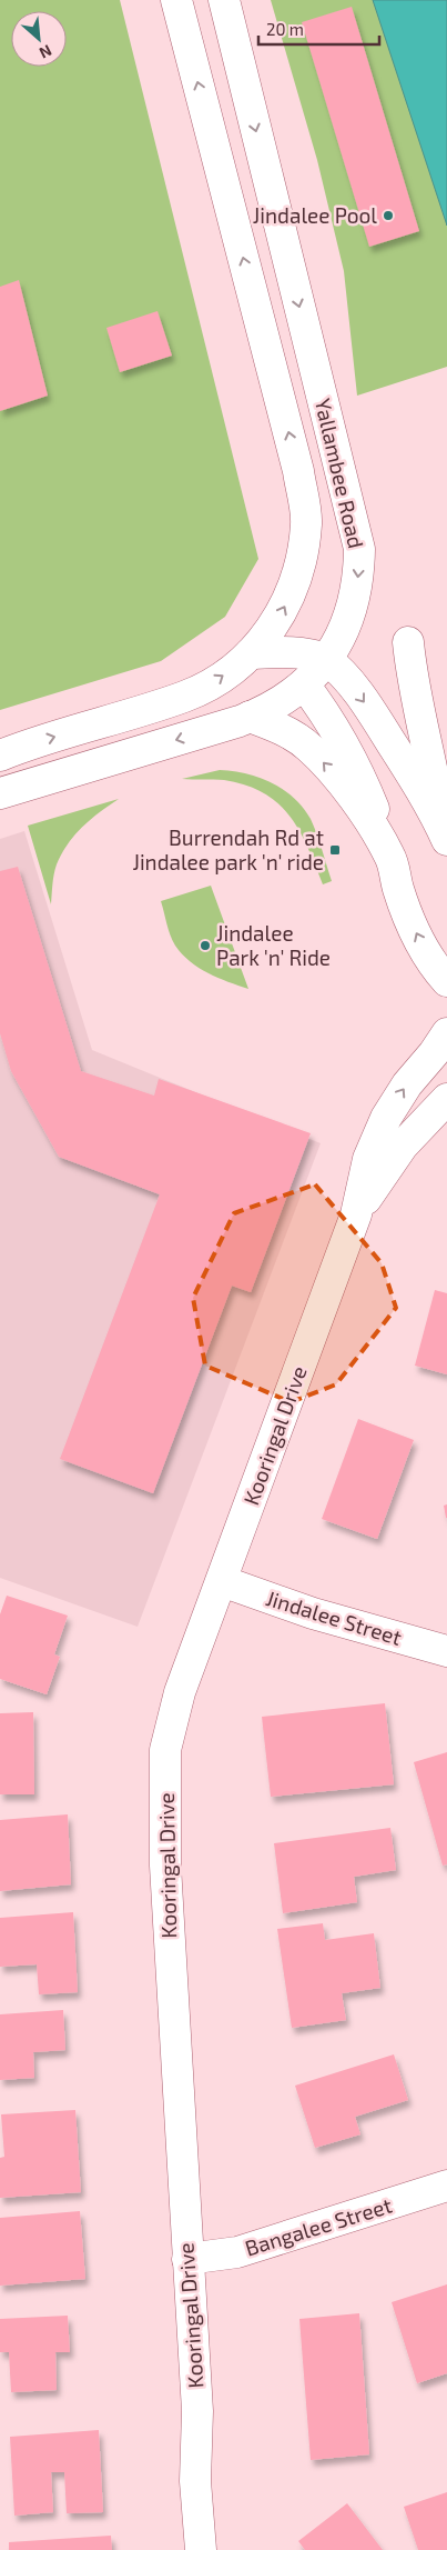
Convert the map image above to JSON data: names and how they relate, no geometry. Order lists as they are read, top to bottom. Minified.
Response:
{"streets":{"street":["Yallambee Road","Kooringal Drive","Jindalee Street","Bangalee Street"]},"crossings":[["Kooringal Drive","Jindalee Street"],["Kooringal Drive","Bangalee Street"]],"places":{"other":["Jindalee Pool","Jindalee Park 'n' Ride"],"transit":["Burrendah Rd at Jindalee park 'n' ride"]},"scale_bar":"20 m","north":"bottom right"}
